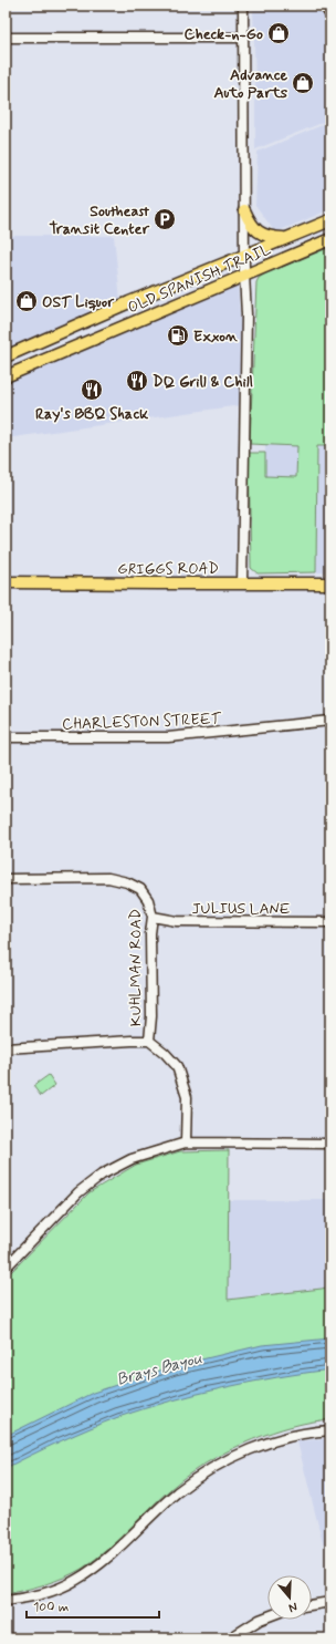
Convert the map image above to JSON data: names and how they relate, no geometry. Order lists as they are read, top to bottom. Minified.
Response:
{"streets":{"main road":["OLD SPANISH TRAIL","GRIGGS ROAD"],"street":["CHARLESTON STREET","JULIUS LANE","KUHLMAN ROAD"]},"crossings":[["JULIUS LANE","KUHLMAN ROAD"]],"water":["Brays Bayou"],"places":{"shop":["Check-n-Go","Advance Auto Parts","OST Liquor"],"parking":["Southeast Transit Center"],"fuel station":["Exxon"],"restaurant":["DQ Grill & Chill","Ray's BBQ Shack"]},"scale_bar":"100 m","north":"bottom"}
